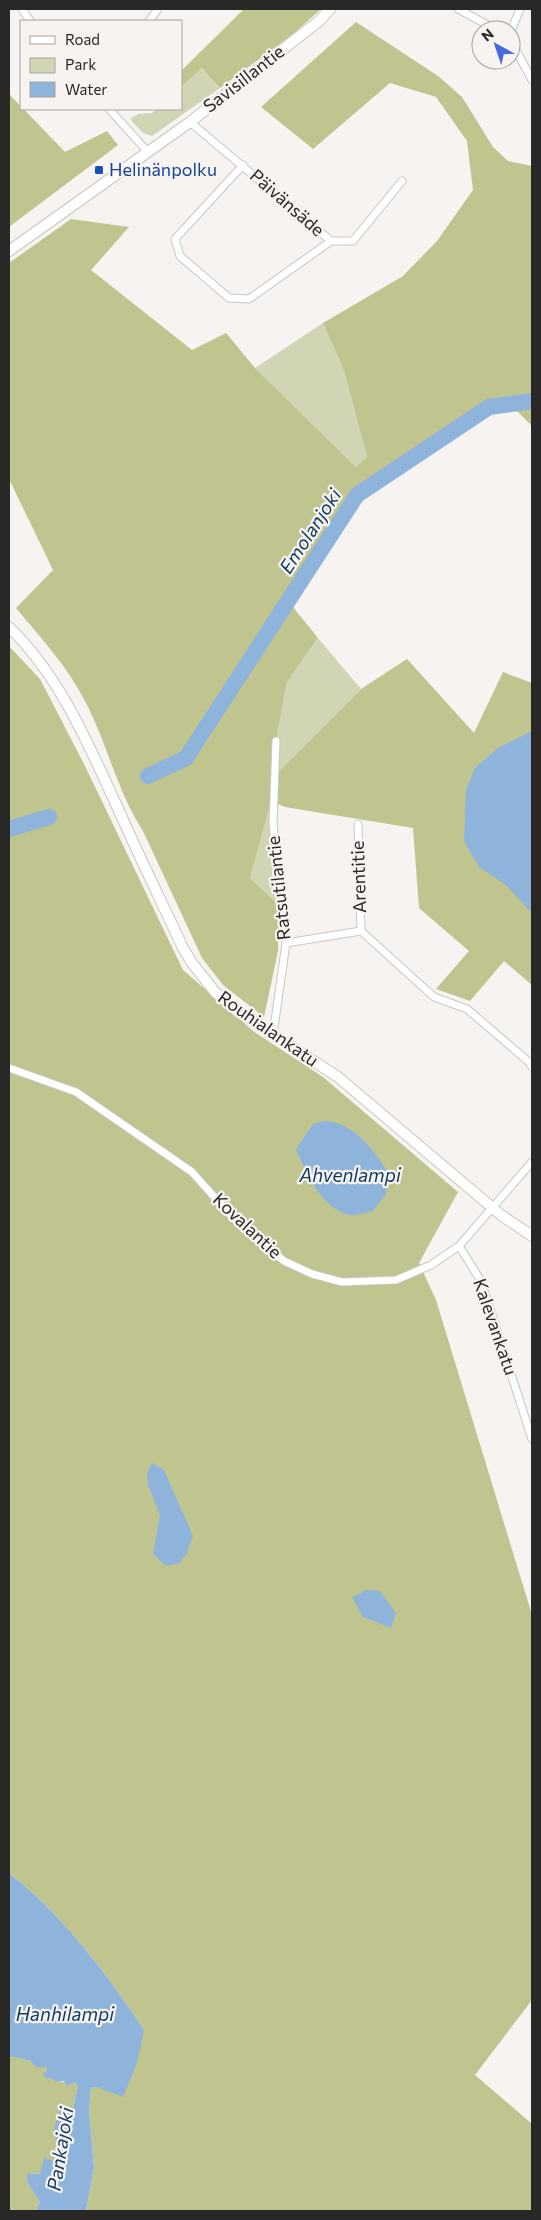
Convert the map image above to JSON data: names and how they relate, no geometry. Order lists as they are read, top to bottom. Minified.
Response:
{"streets":{"street":["Savisillantie","Päivänsäde","Arentitie","Ratsutilantie","Rouhialankatu","Kovalantie","Kalevankatu"]},"crossings":[["Savisillantie","Päivänsäde"],["Ratsutilantie","Rouhialankatu"],["Rouhialankatu","Kovalantie"],["Kovalantie","Kalevankatu"]],"water":["Emolanjoki","Ahvenlampi","Hanhilampi","Pankajoki"],"places":{"transit":["Helinänpolku"]},"legend":["Road","Park","Water"],"north":"top left"}
